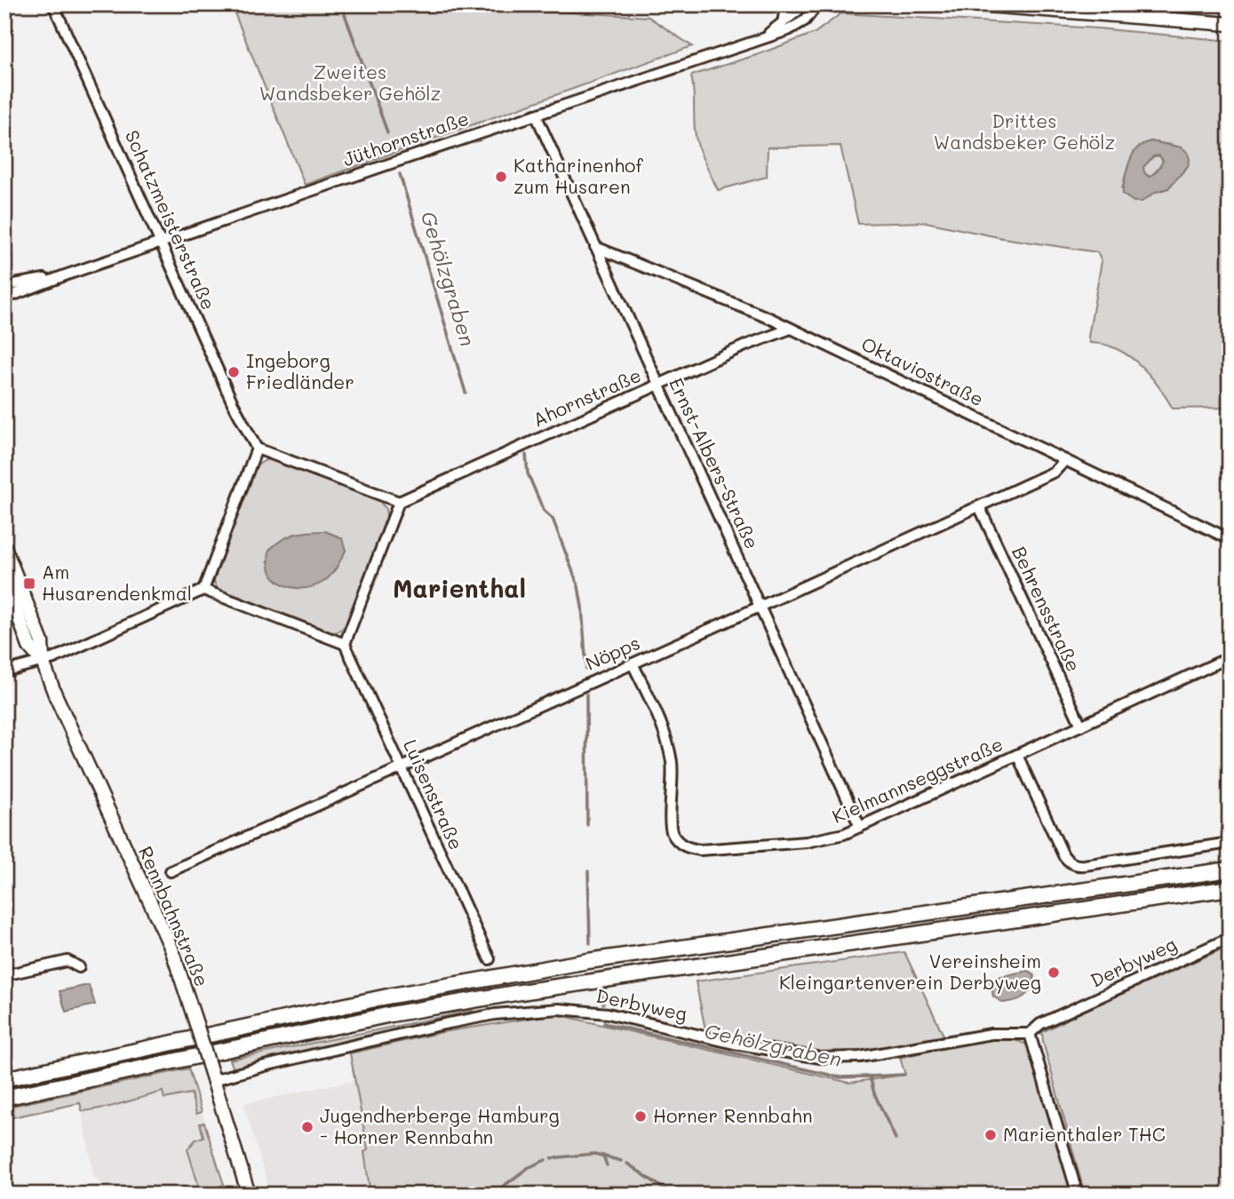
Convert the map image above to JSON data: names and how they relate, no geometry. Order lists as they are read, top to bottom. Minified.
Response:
{"streets":{"main road":["Rennbahnstraße"],"street":["Jüthornstraße","Schatzmeisterstraße","Oktaviostraße","Ahornstraße","Ernst-Albers-Straße","Behrensstraße","Nöpps","Kielmannseggstraße","Luisenstraße","Derbyweg"]},"crossings":[["Jüthornstraße","Schatzmeisterstraße"],["Jüthornstraße","Ernst-Albers-Straße"],["Oktaviostraße","Ahornstraße"],["Oktaviostraße","Ernst-Albers-Straße"],["Oktaviostraße","Nöpps"],["Ahornstraße","Ernst-Albers-Straße"],["Ernst-Albers-Straße","Nöpps"],["Ernst-Albers-Straße","Kielmannseggstraße"],["Behrensstraße","Nöpps"],["Behrensstraße","Kielmannseggstraße"],["Nöpps","Kielmannseggstraße"],["Nöpps","Luisenstraße"],["Rennbahnstraße","Derbyweg"]],"districts":["Marienthal"],"water":["Gehölzgraben"],"parks":["Zweites Wandsbeker Gehölz","Drittes Wandsbeker Gehölz"],"places":{"other":["Katharinenhof zum Husaren","Ingeborg Friedländer","Vereinsheim Kleingartenverein Derbyweg","Horner Rennbahn","Jugendherberge Hamburg - Horner Rennbahn","Marienthaler THC"],"transit":["Am Husarendenkmal"]}}
